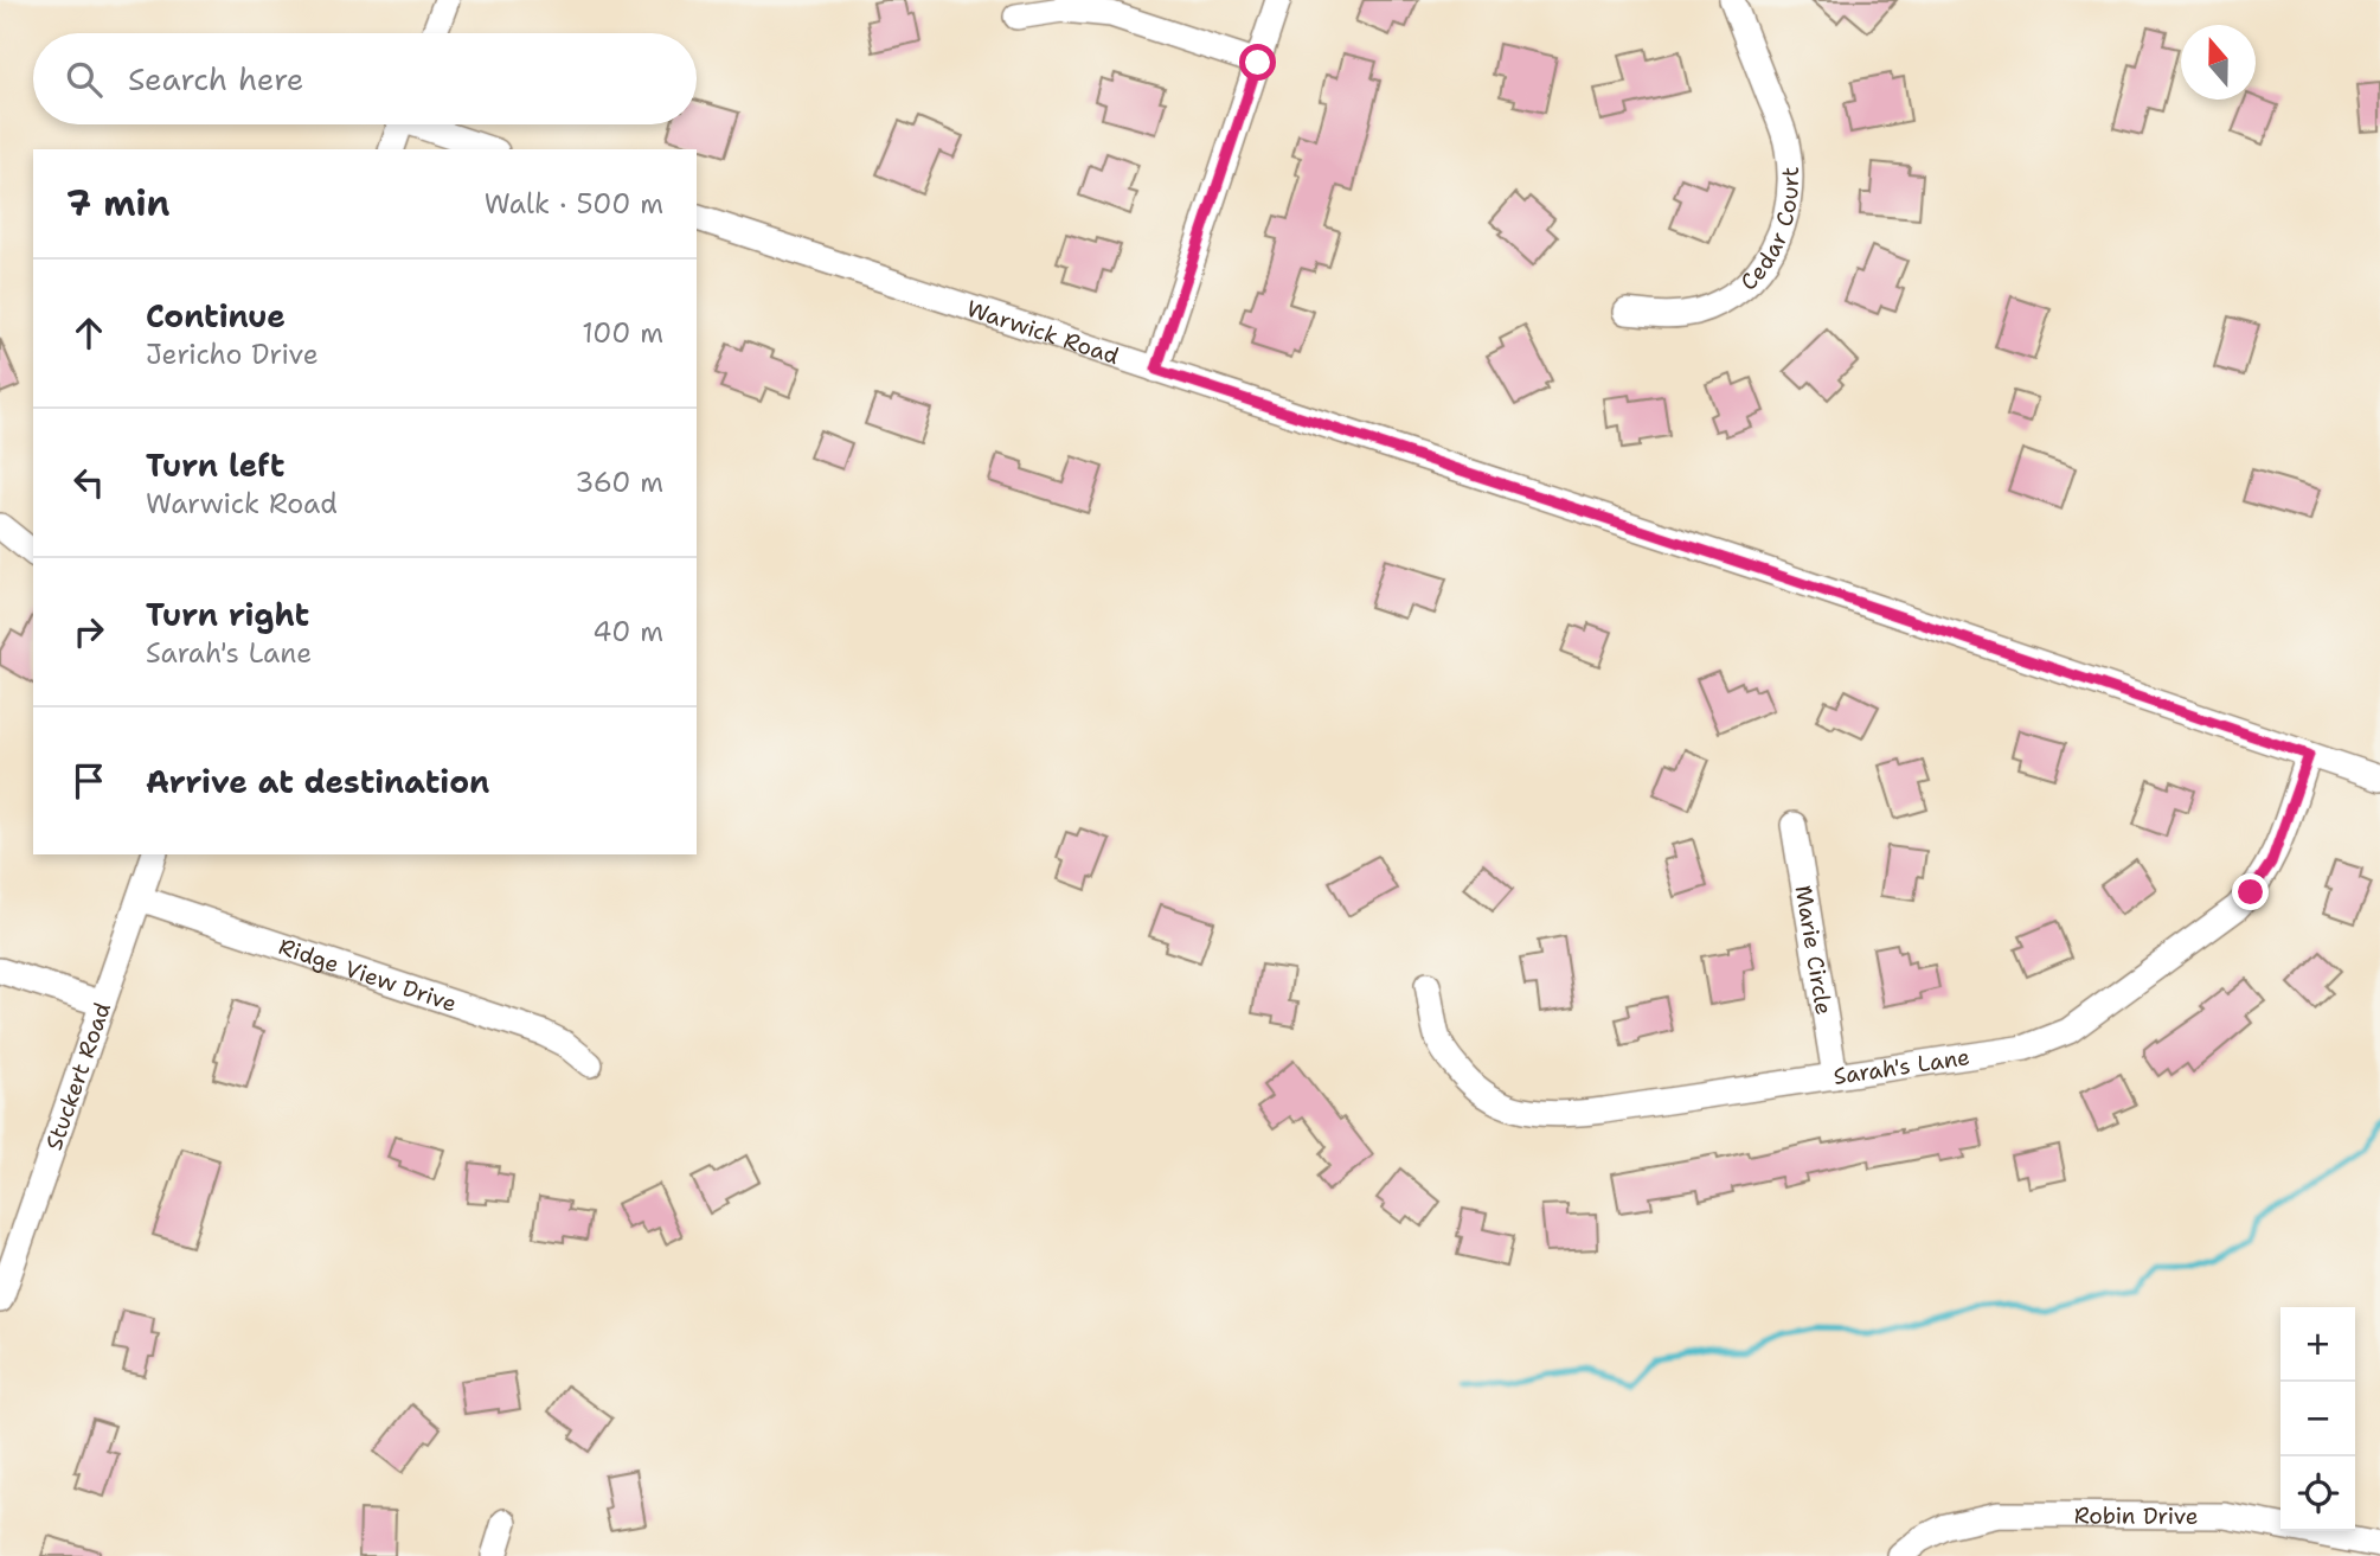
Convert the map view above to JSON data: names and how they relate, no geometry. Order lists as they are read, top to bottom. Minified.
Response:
{"streets":{"street":["Cedar Court","Warwick Road","Marie Circle","Ridge View Drive","Sarah's Lane","Stuckert Road","Robin Drive"]},"crossings":[["Warwick Road","Sarah's Lane"],["Marie Circle","Sarah's Lane"],["Ridge View Drive","Stuckert Road"]],"north":"top","page":{"search":"Search here","heading":["7 min","Walk · 500 m"],"list":[["Continue","Jericho Drive","100 m"],["Turn left","Warwick Road","360 m"],["Turn right","Sarah's Lane","40 m"],"Arrive at destination"],"map_buttons":["+","−"]}}
